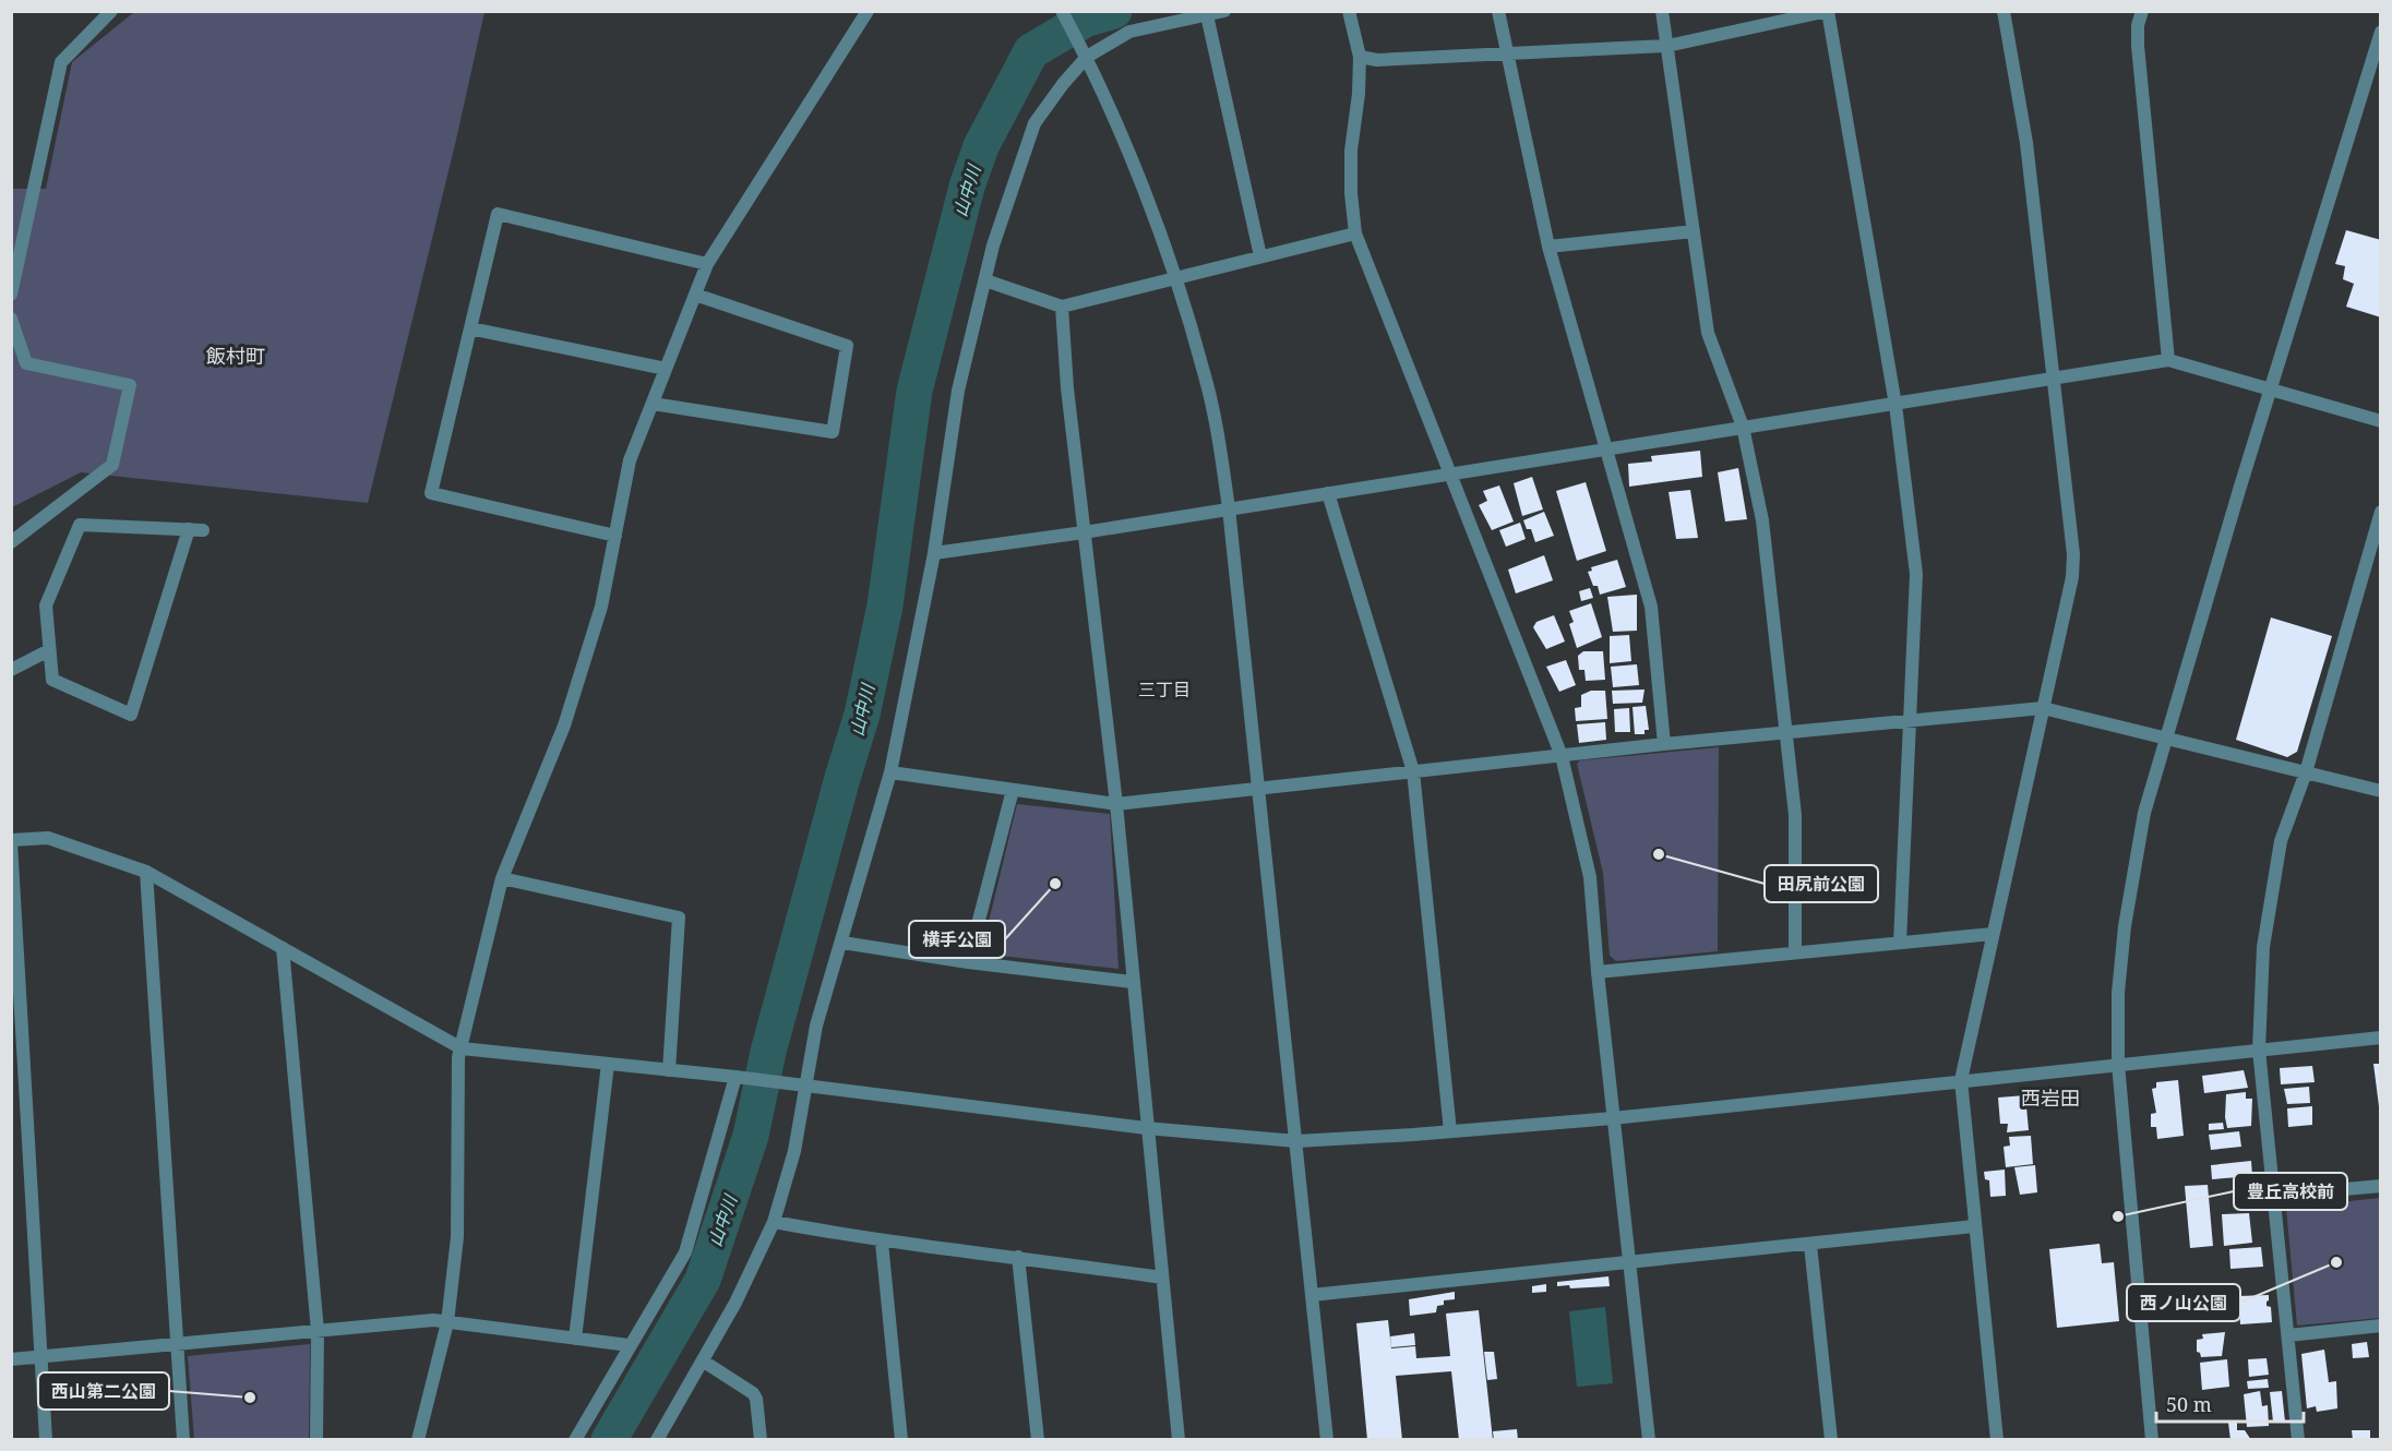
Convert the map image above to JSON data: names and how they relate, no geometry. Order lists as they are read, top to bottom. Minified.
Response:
{"districts":["飯村町","三丁目","西岩田"],"water":["山中川"],"places":["田尻前公園","横手公園","豊丘高校前","西ノ山公園","西山第二公園"],"scale_bar":"50 m"}
